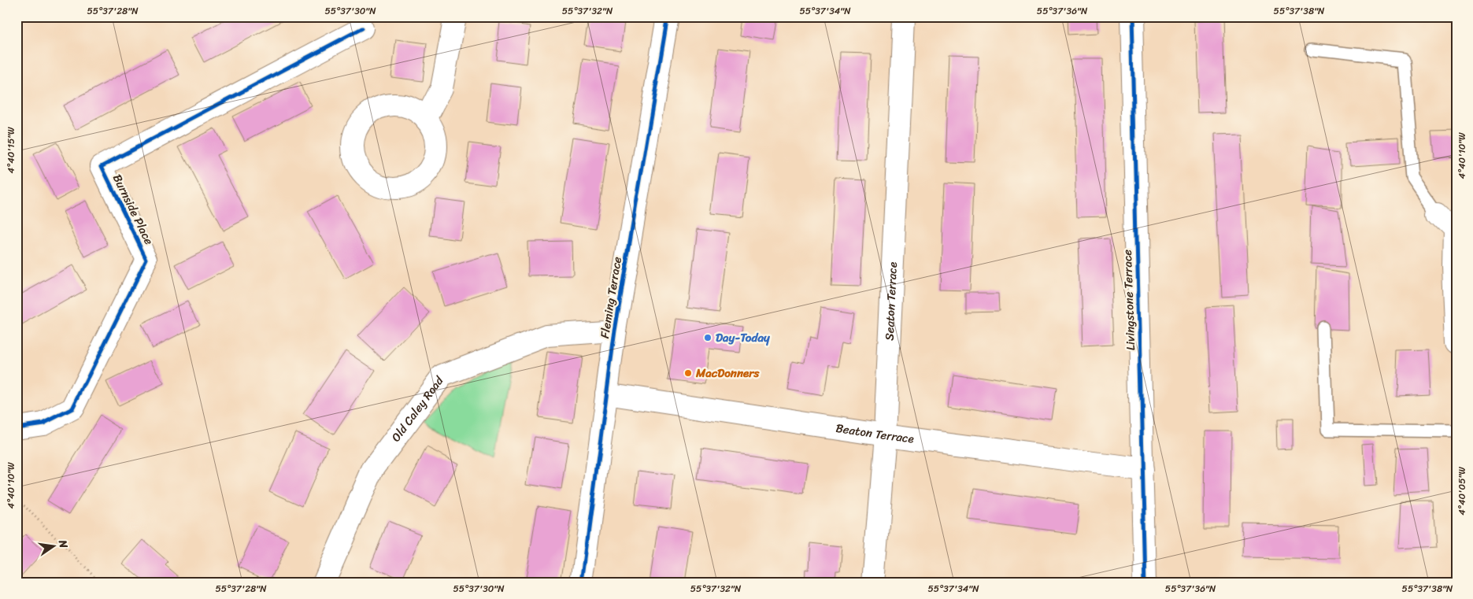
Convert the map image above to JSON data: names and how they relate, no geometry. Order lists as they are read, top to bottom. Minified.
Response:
{"streets":{"street":["Burnside Place","Fleming Terrace","Livingstone Terrace","Seaton Terrace","Old Caley Road","Beaton Terrace"]},"crossings":[["Fleming Terrace","Old Caley Road"],["Fleming Terrace","Beaton Terrace"],["Livingstone Terrace","Beaton Terrace"],["Seaton Terrace","Beaton Terrace"]],"places":["Day-Today","MacDonners"],"north":"right","coordinates":["55°37'28\"N","55°37'30\"N","55°37'32\"N","55°37'34\"N","55°37'36\"N","55°37'38\"N","4°40'15\"W","4°40'10\"W","4°40'05\"W"]}
